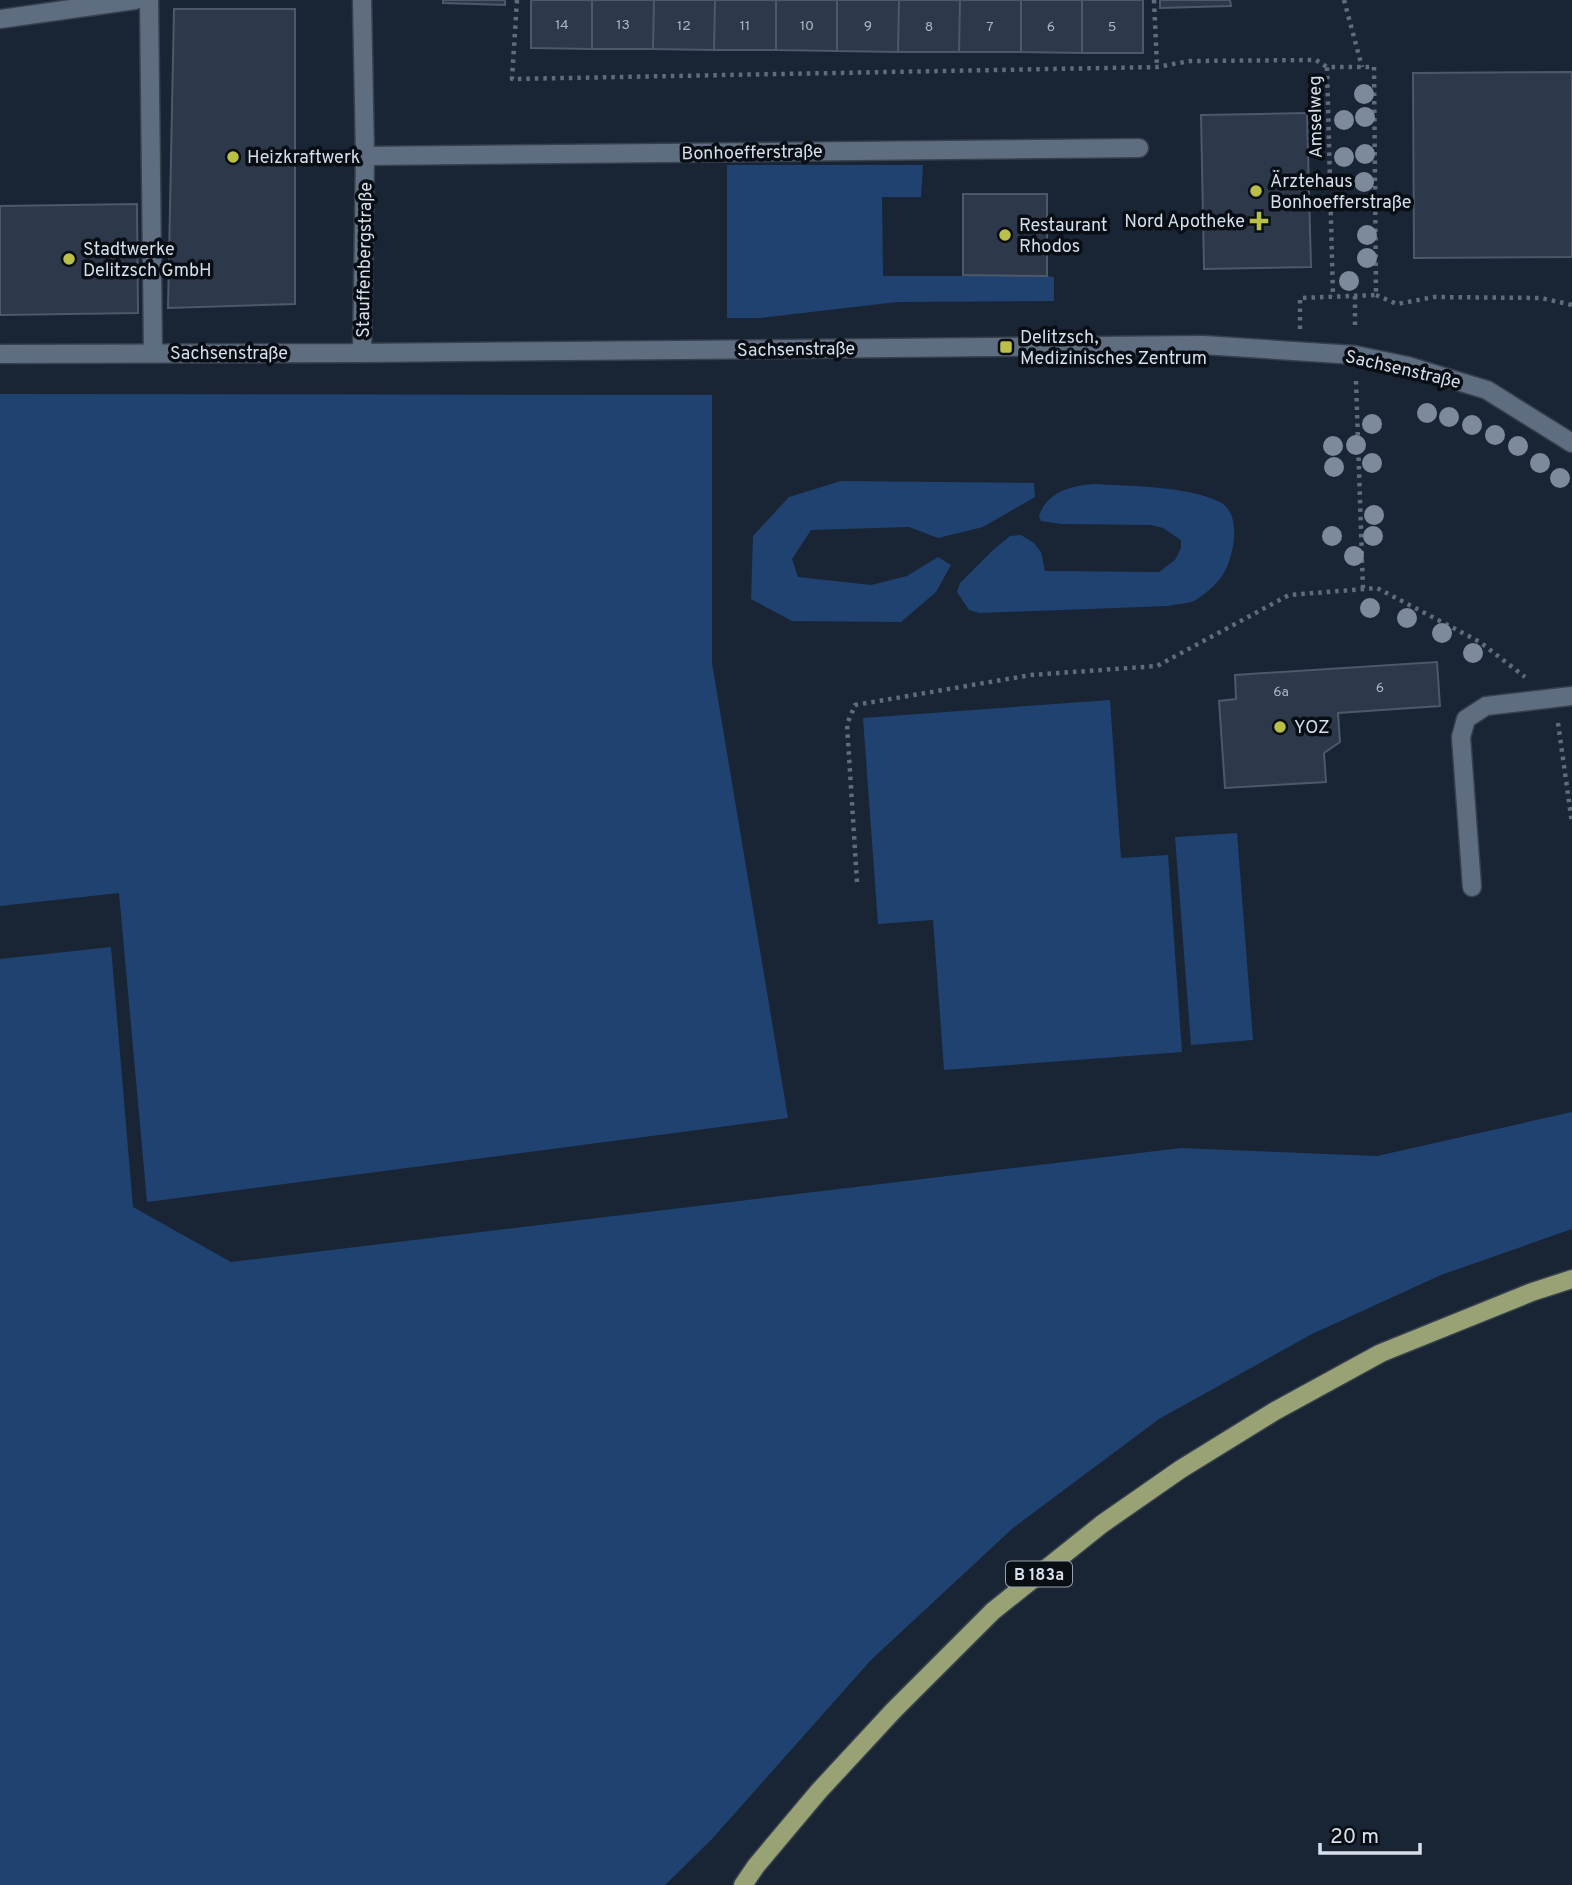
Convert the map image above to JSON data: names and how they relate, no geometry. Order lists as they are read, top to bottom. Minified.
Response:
{"streets":{"main road":["B 183a"],"street":["Bonhoefferstraße","Stauffenbergstraße","Sachsenstraße"],"path":["Amselweg"]},"crossings":[["Bonhoefferstraße","Stauffenbergstraße"],["Stauffenbergstraße","Sachsenstraße"]],"places":{"other":["Heizkraftwerk","Ärztehaus Bonhoefferstraße","Restaurant Rhodos","Stadtwerke Delitzsch GmbH","YOZ"],"health":["Nord Apotheke"],"transit":["Delitzsch, Medizinisches Zentrum"]},"house_numbers":["14","13","12","11","10","9","8","7","6","5","6","6a"],"scale_bar":"20 m"}
